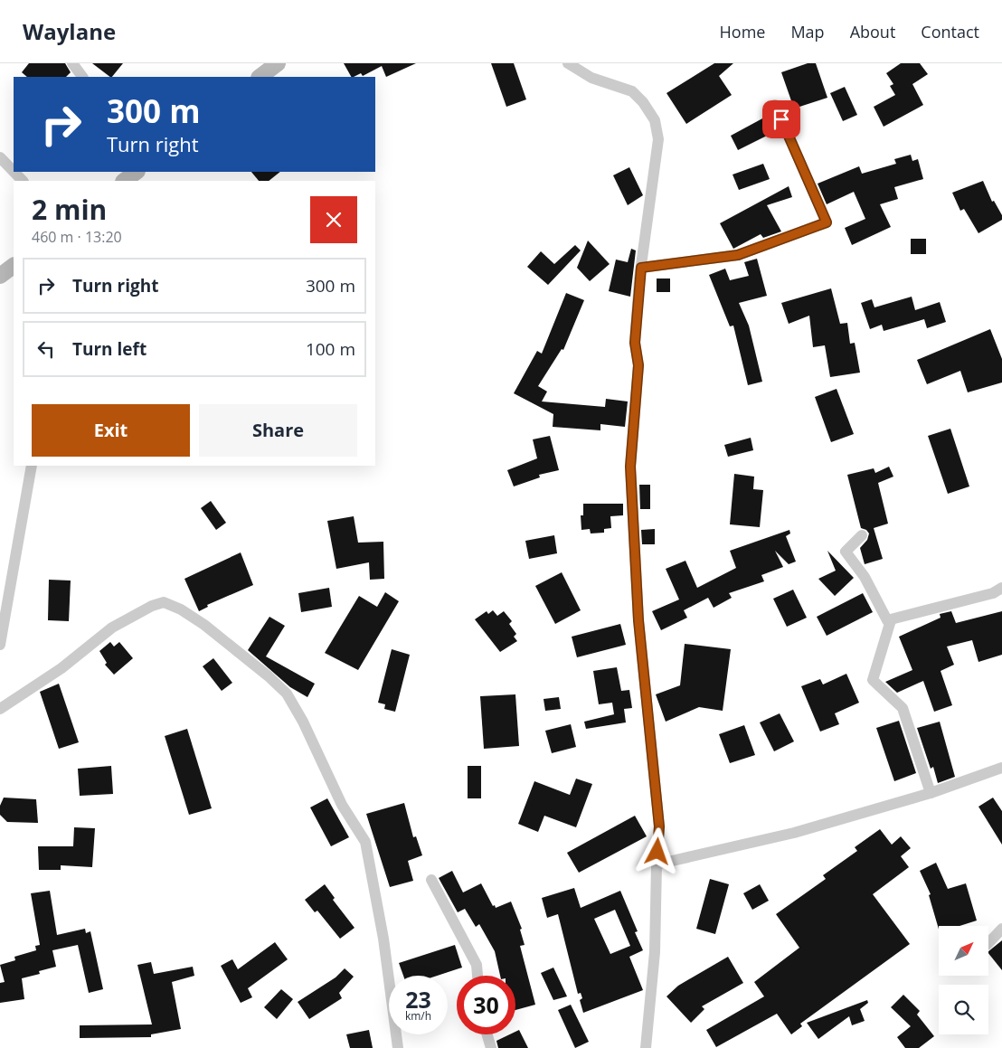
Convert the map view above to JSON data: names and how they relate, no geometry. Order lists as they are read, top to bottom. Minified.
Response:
{"north":"top right","page":{"header":"Waylane","nav":["Home","Map","About","Contact"],"turn":["300 m","Turn right"],"heading":["2 min","460 m · 13:20"],"list":[{"name":"Turn right","value":"300 m"},{"name":"Turn left","value":"100 m"}],"buttons":["Exit","Share"],"speed":"23 km/h","limit":"30"}}
